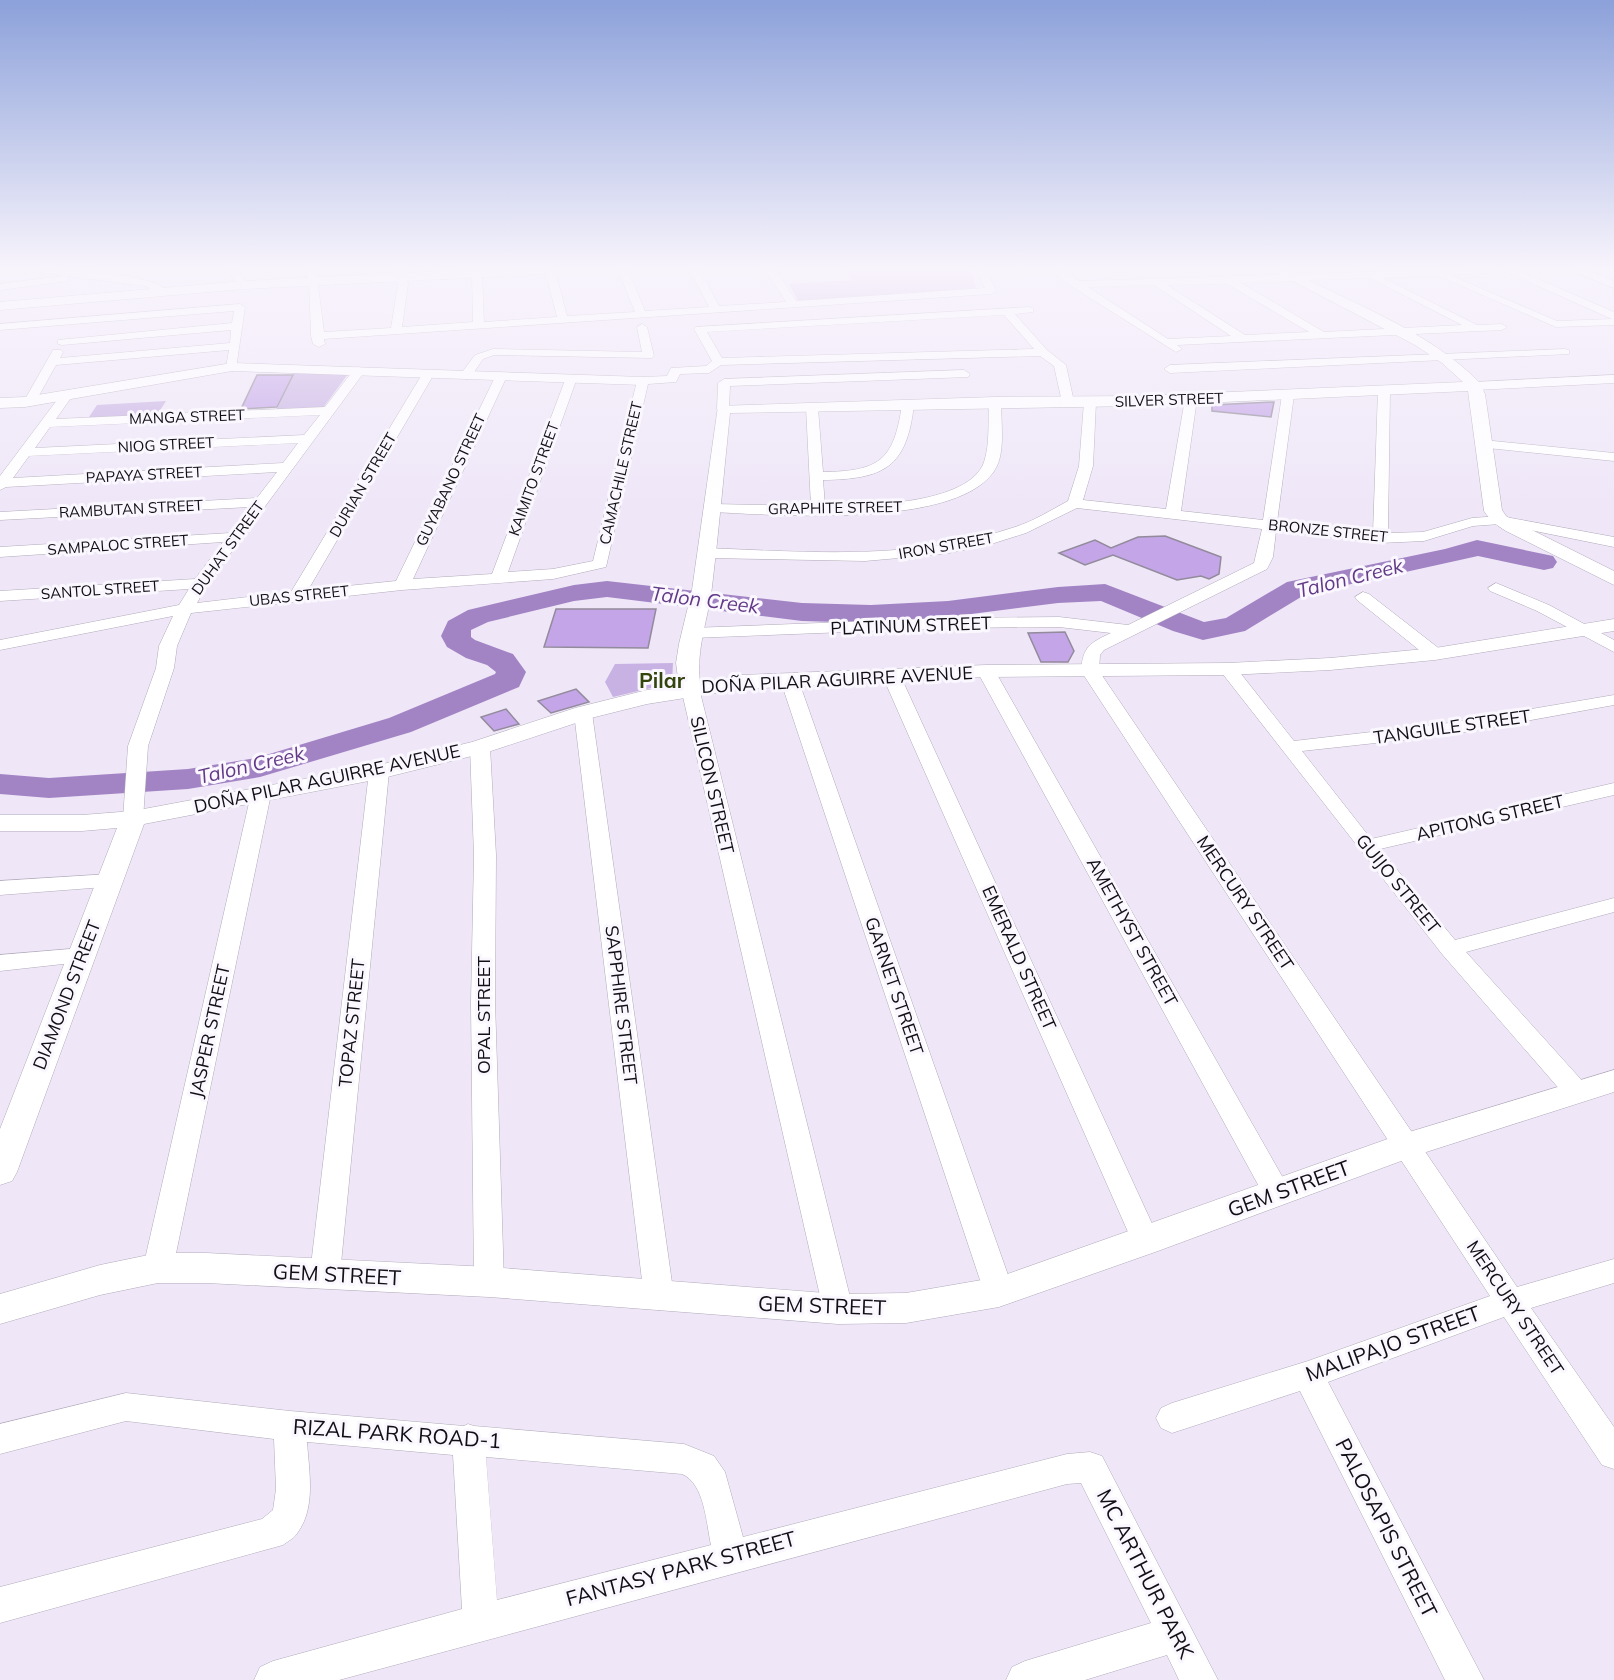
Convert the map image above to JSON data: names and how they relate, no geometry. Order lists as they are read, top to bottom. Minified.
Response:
{"streets":{"street":["SILVER STREET","MANGA STREET","NIOG STREET","CAMACHILE STREET","PAPAYA STREET","KAIMITO STREET","GUYABANO STREET","DURIAN STREET","GRAPHITE STREET","RAMBUTAN STREET","BRONZE STREET","SAMPALOC STREET","IRON STREET","DUHAT STREET","SANTOL STREET","UBAS STREET","PLATINUM STREET","DOÑA PILAR AGUIRRE AVENUE","TANGUILE STREET","SILICON STREET","APITONG STREET","GUIJO STREET","MERCURY STREET","AMETHYST STREET","EMERALD STREET","GARNET STREET","DIAMOND STREET","SAPPHIRE STREET","OPAL STREET","TOPAZ STREET","JASPER STREET","GEM STREET","MALIPAJO STREET","RIZAL PARK ROAD-1","PALOSAPIS STREET","FANTASY PARK STREET","MC ARTHUR PARK"]},"crossings":[["SILVER STREET","GRAPHITE STREET"],["SILVER STREET","SILICON STREET"],["MANGA STREET","DUHAT STREET"],["NIOG STREET","DUHAT STREET"],["CAMACHILE STREET","UBAS STREET"],["PAPAYA STREET","DUHAT STREET"],["KAIMITO STREET","UBAS STREET"],["GUYABANO STREET","UBAS STREET"],["DURIAN STREET","UBAS STREET"],["GRAPHITE STREET","SILICON STREET"],["RAMBUTAN STREET","DUHAT STREET"],["BRONZE STREET","IRON STREET"],["SAMPALOC STREET","DUHAT STREET"],["IRON STREET","SILICON STREET"],["DUHAT STREET","SANTOL STREET"],["DUHAT STREET","UBAS STREET"],["DUHAT STREET","DOÑA PILAR AGUIRRE AVENUE"],["DUHAT STREET","DIAMOND STREET"],["PLATINUM STREET","SILICON STREET"],["DOÑA PILAR AGUIRRE AVENUE","SILICON STREET"],["DOÑA PILAR AGUIRRE AVENUE","GUIJO STREET"],["DOÑA PILAR AGUIRRE AVENUE","MERCURY STREET"],["DOÑA PILAR AGUIRRE AVENUE","AMETHYST STREET"],["DOÑA PILAR AGUIRRE AVENUE","EMERALD STREET"],["DOÑA PILAR AGUIRRE AVENUE","GARNET STREET"],["DOÑA PILAR AGUIRRE AVENUE","DIAMOND STREET"],["DOÑA PILAR AGUIRRE AVENUE","SAPPHIRE STREET"],["DOÑA PILAR AGUIRRE AVENUE","OPAL STREET"],["DOÑA PILAR AGUIRRE AVENUE","TOPAZ STREET"],["DOÑA PILAR AGUIRRE AVENUE","JASPER STREET"],["TANGUILE STREET","GUIJO STREET"],["SILICON STREET","GEM STREET"],["APITONG STREET","GUIJO STREET"],["GUIJO STREET","GEM STREET"],["MERCURY STREET","GEM STREET"],["MERCURY STREET","MALIPAJO STREET"],["AMETHYST STREET","GEM STREET"],["EMERALD STREET","GEM STREET"],["GARNET STREET","GEM STREET"],["SAPPHIRE STREET","GEM STREET"],["OPAL STREET","GEM STREET"],["TOPAZ STREET","GEM STREET"],["JASPER STREET","GEM STREET"],["MALIPAJO STREET","PALOSAPIS STREET"],["RIZAL PARK ROAD-1","FANTASY PARK STREET"],["FANTASY PARK STREET","MC ARTHUR PARK"]],"districts":["Pilar"],"water":["Talon Creek"]}
